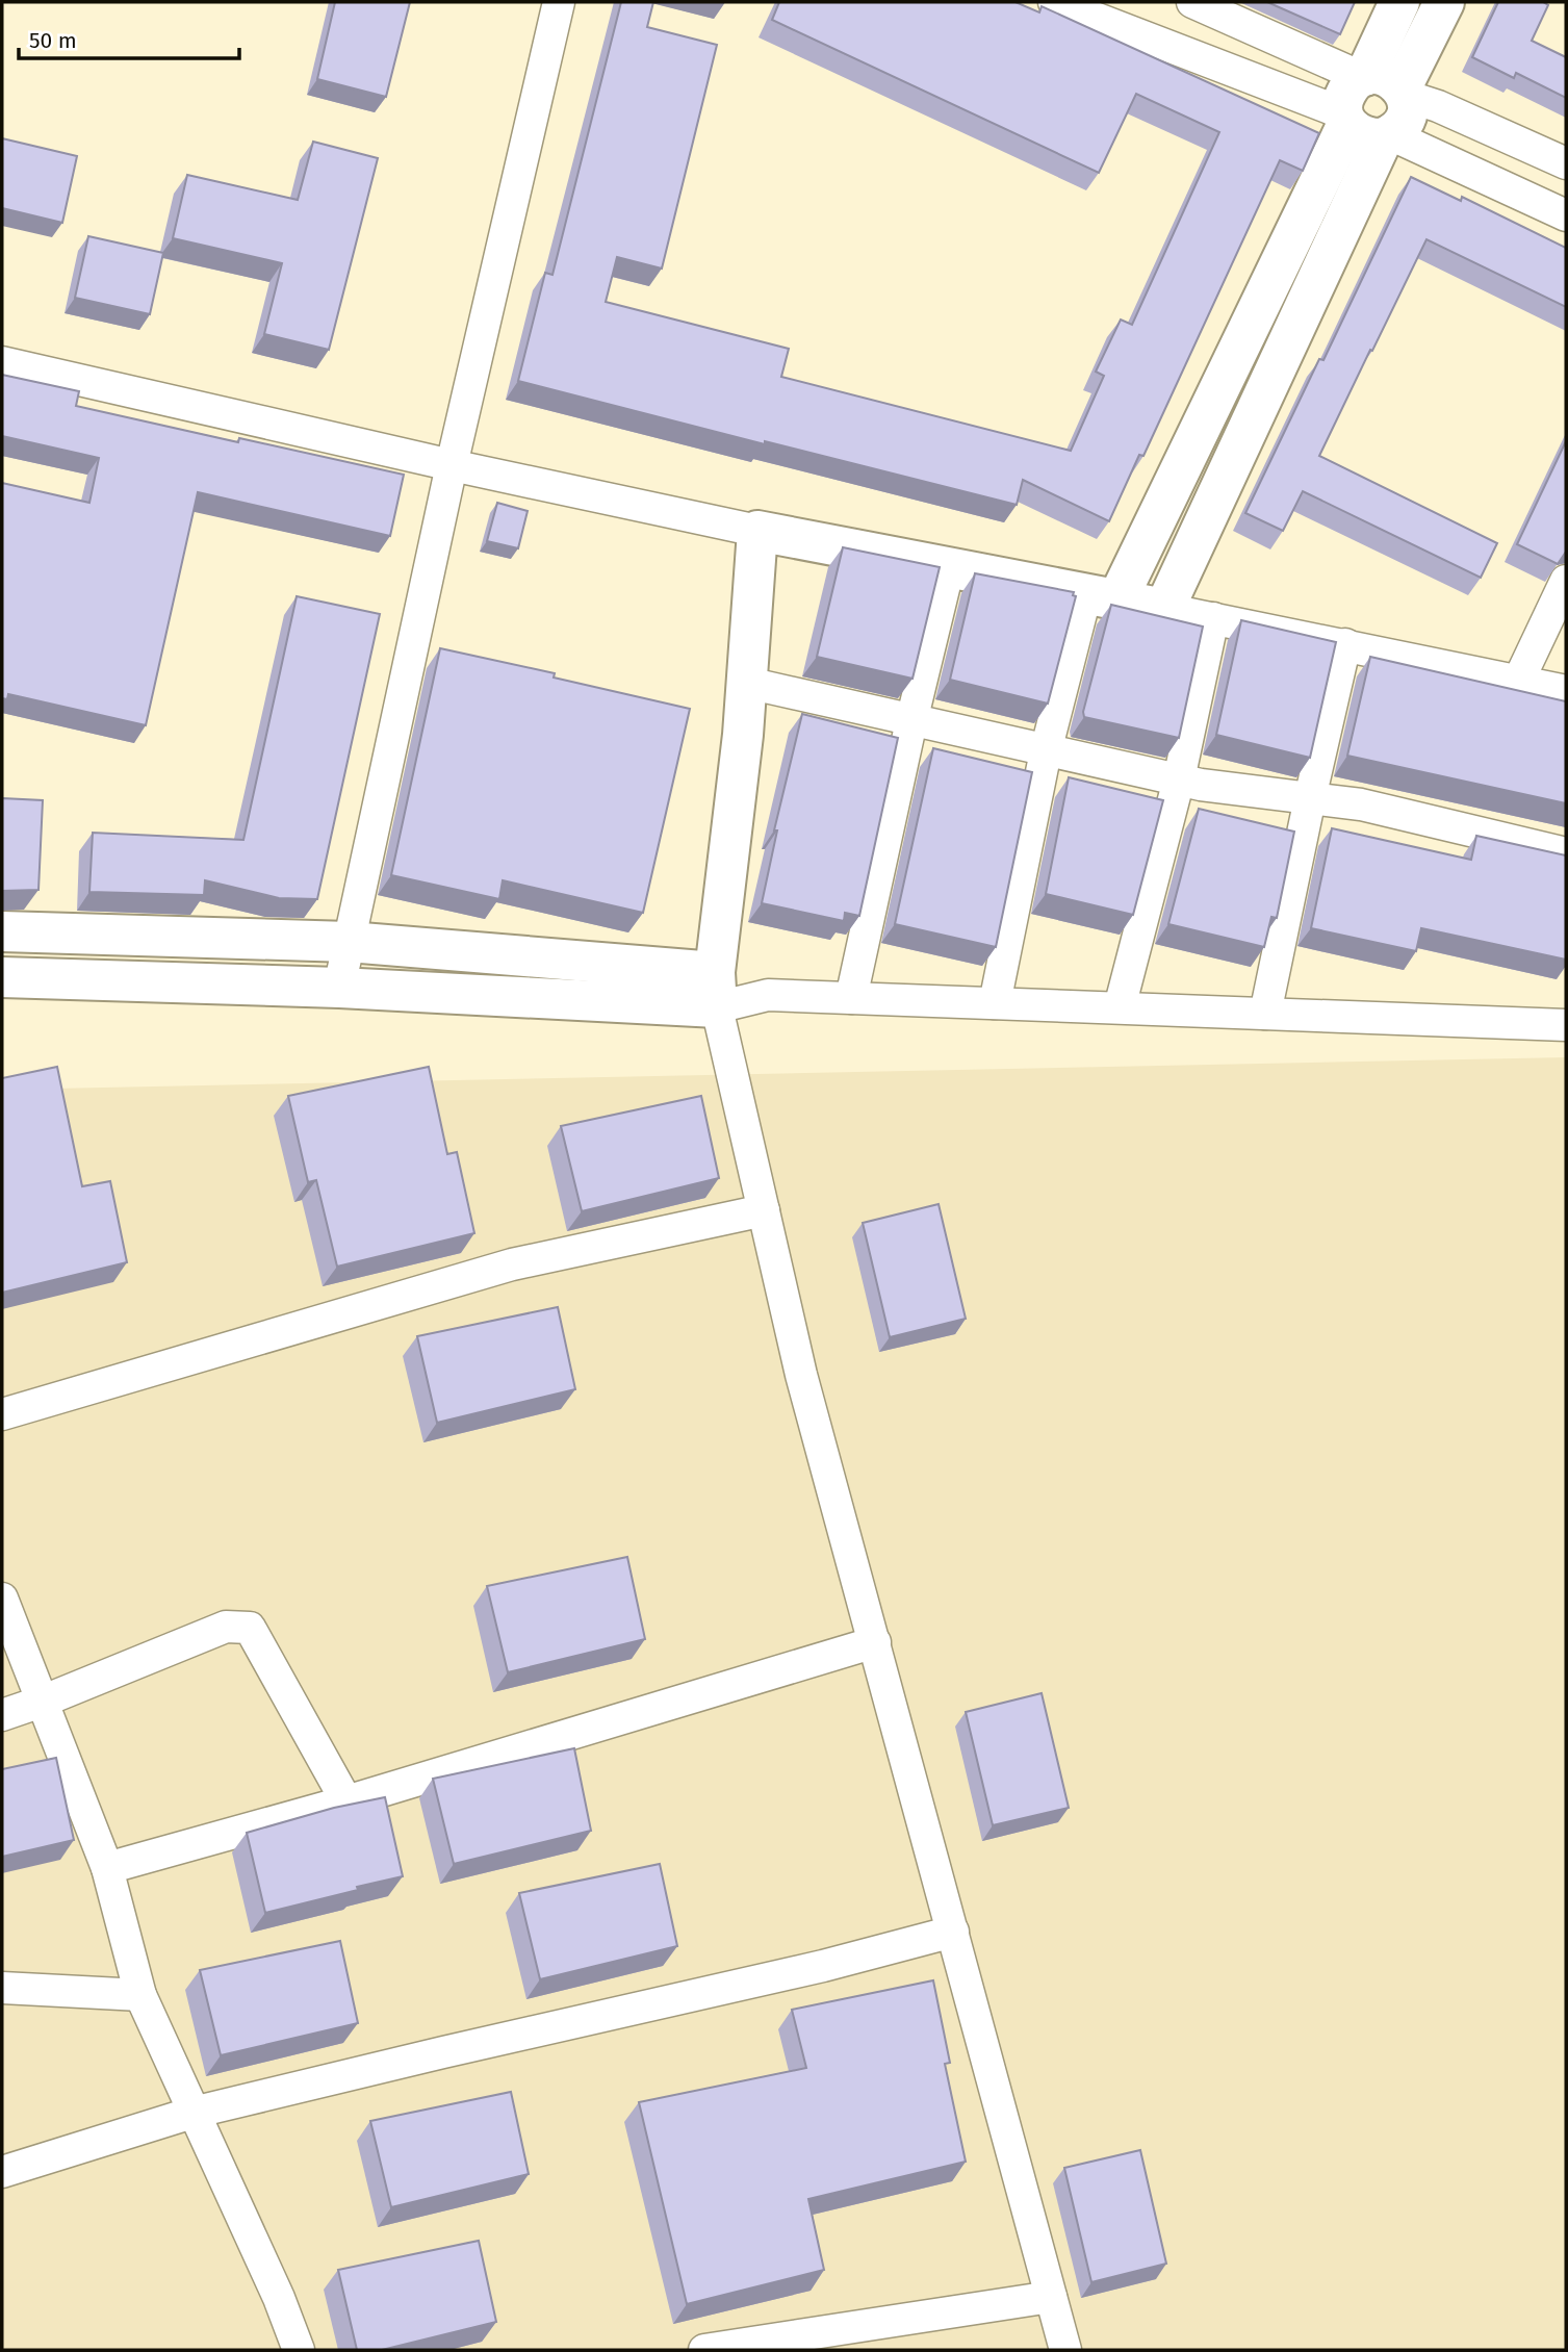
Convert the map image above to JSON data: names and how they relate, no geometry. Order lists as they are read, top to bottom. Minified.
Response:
{"scale_bar":"50 m"}
